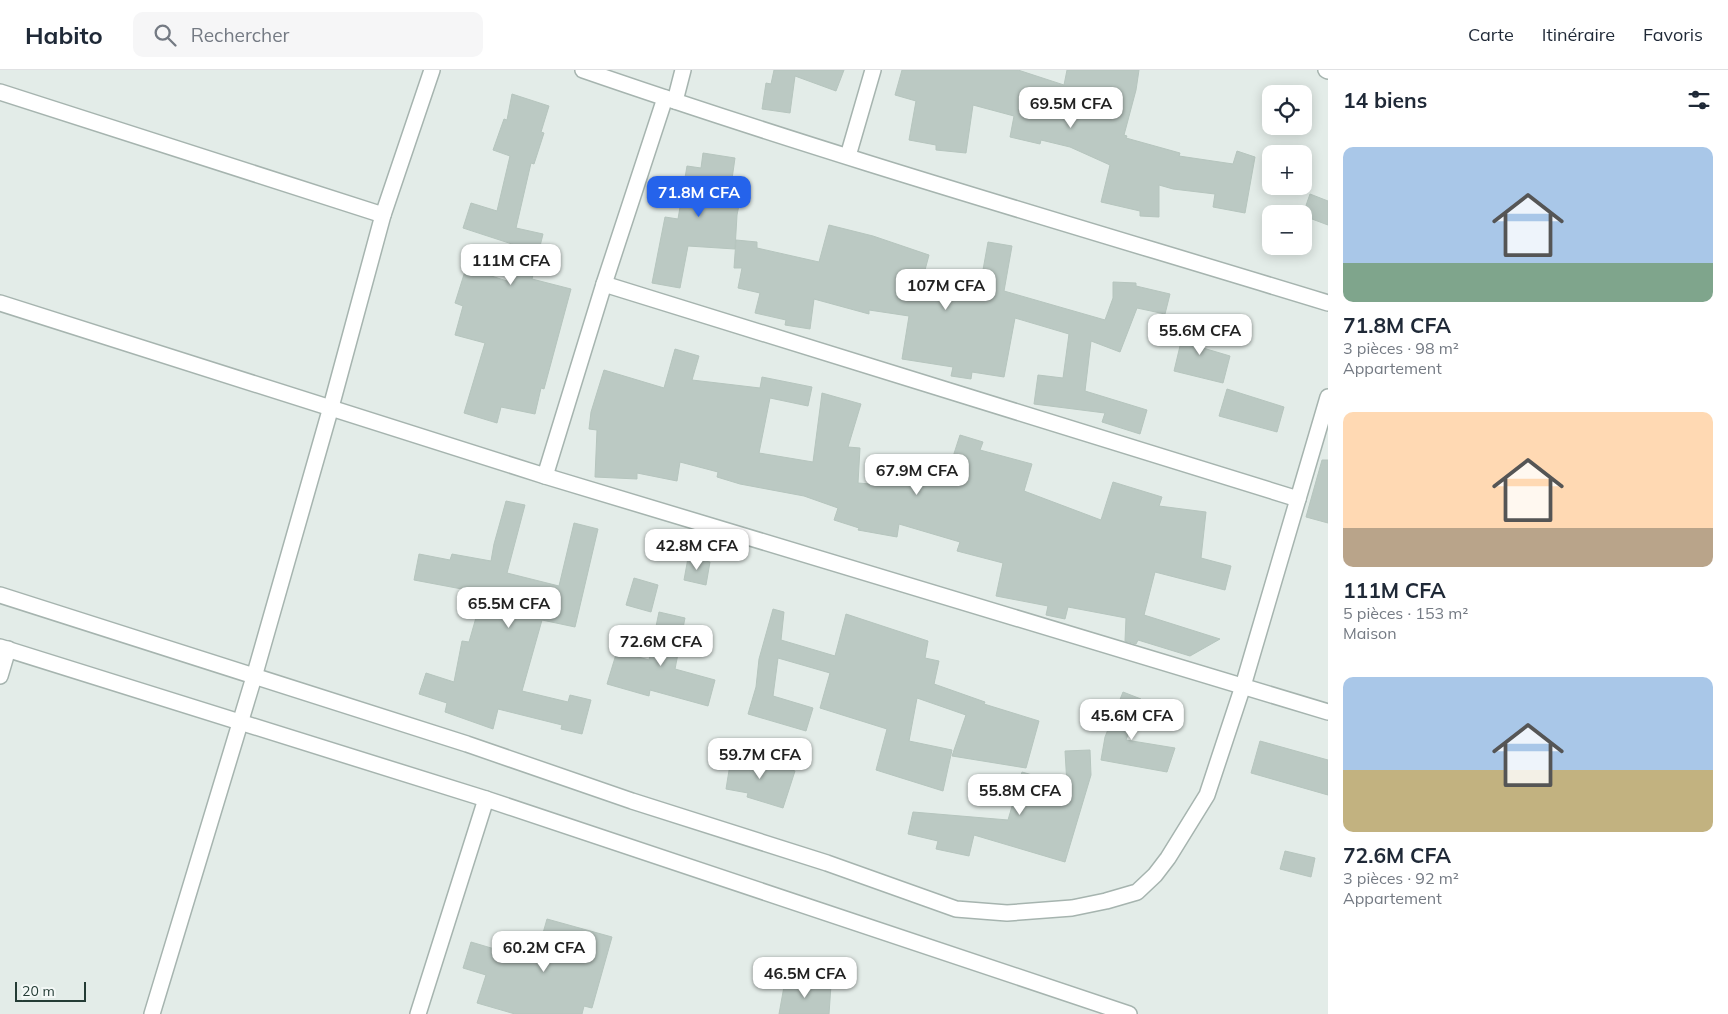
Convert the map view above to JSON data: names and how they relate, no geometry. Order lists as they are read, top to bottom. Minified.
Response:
{"scale_bar":"20 m","page":{"header":"Habito","search":"Rechercher","nav":["Carte","Itinéraire","Favoris"],"heading":"14 biens","map_buttons":["+","−"],"price":["69.5M CFA","71.8M CFA","111M CFA","107M CFA","55.6M CFA","67.9M CFA","42.8M CFA","65.5M CFA","72.6M CFA","45.6M CFA","59.7M CFA","55.8M CFA","60.2M CFA","46.5M CFA"],"list":[{"name":"71.8M CFA","note":"3 pièces · 98 m² · Appartement"},{"name":"111M CFA","note":"5 pièces · 153 m² · Maison"},{"name":"72.6M CFA","note":"3 pièces · 92 m² · Appartement"}],"scale":"20 m"}}
